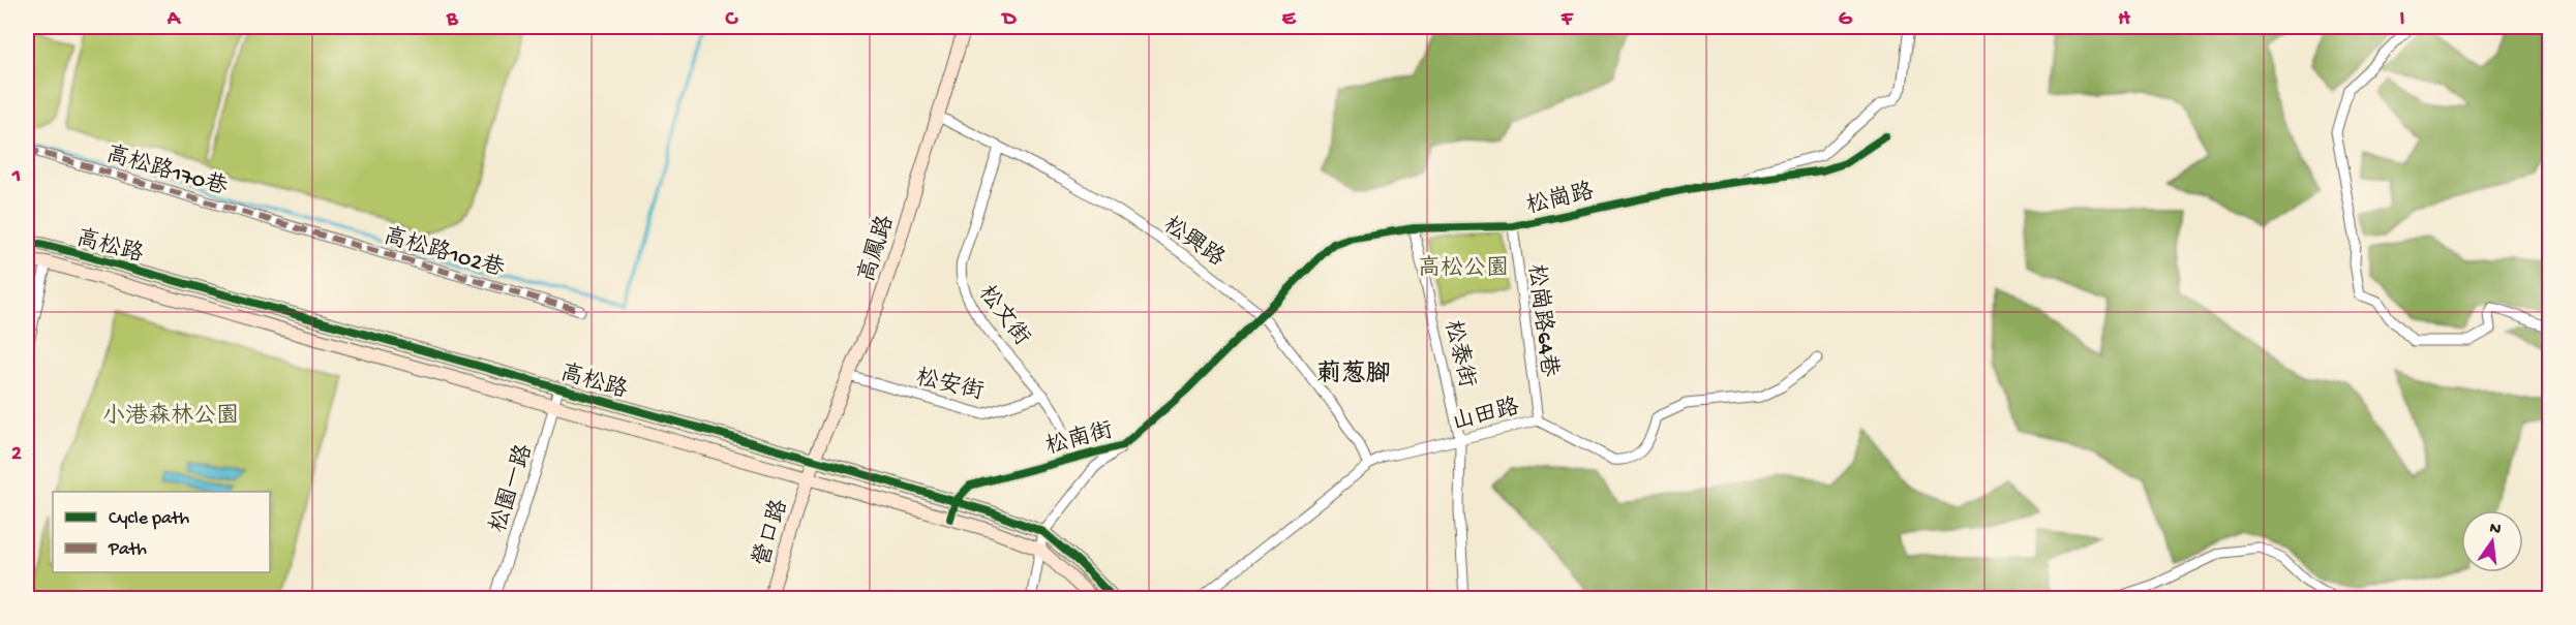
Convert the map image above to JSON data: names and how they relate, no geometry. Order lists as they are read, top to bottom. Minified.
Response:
{"streets":{"street":["高松路170巷","松崗路","松興路","高松路","高鳳路","高松路102巷","松文街","松崗路64巷","松泰街","松安街","山田路","松南街","松園一路","營口路"]},"crossings":[["高松路170巷","高松路102巷"],["松崗路","松興路"],["松崗路","松崗路64巷"],["松崗路","松泰街"],["松崗路","松南街"],["松興路","高鳳路"],["松興路","松文街"],["松興路","山田路"],["松興路","松南街"],["高松路","高鳳路"],["高松路","松南街"],["高松路","松園一路"],["高松路","營口路"],["高鳳路","松安街"],["高鳳路","營口路"],["松文街","松安街"],["松文街","松南街"],["松崗路64巷","山田路"],["松泰街","山田路"]],"districts":["莿葱腳"],"parks":["高松公園","小港森林公園"],"legend":["Cycle path","Path"],"north":"top","grid":{"columns":["A","B","C","D","E","F","G","H","I"],"rows":["1","2"]}}
